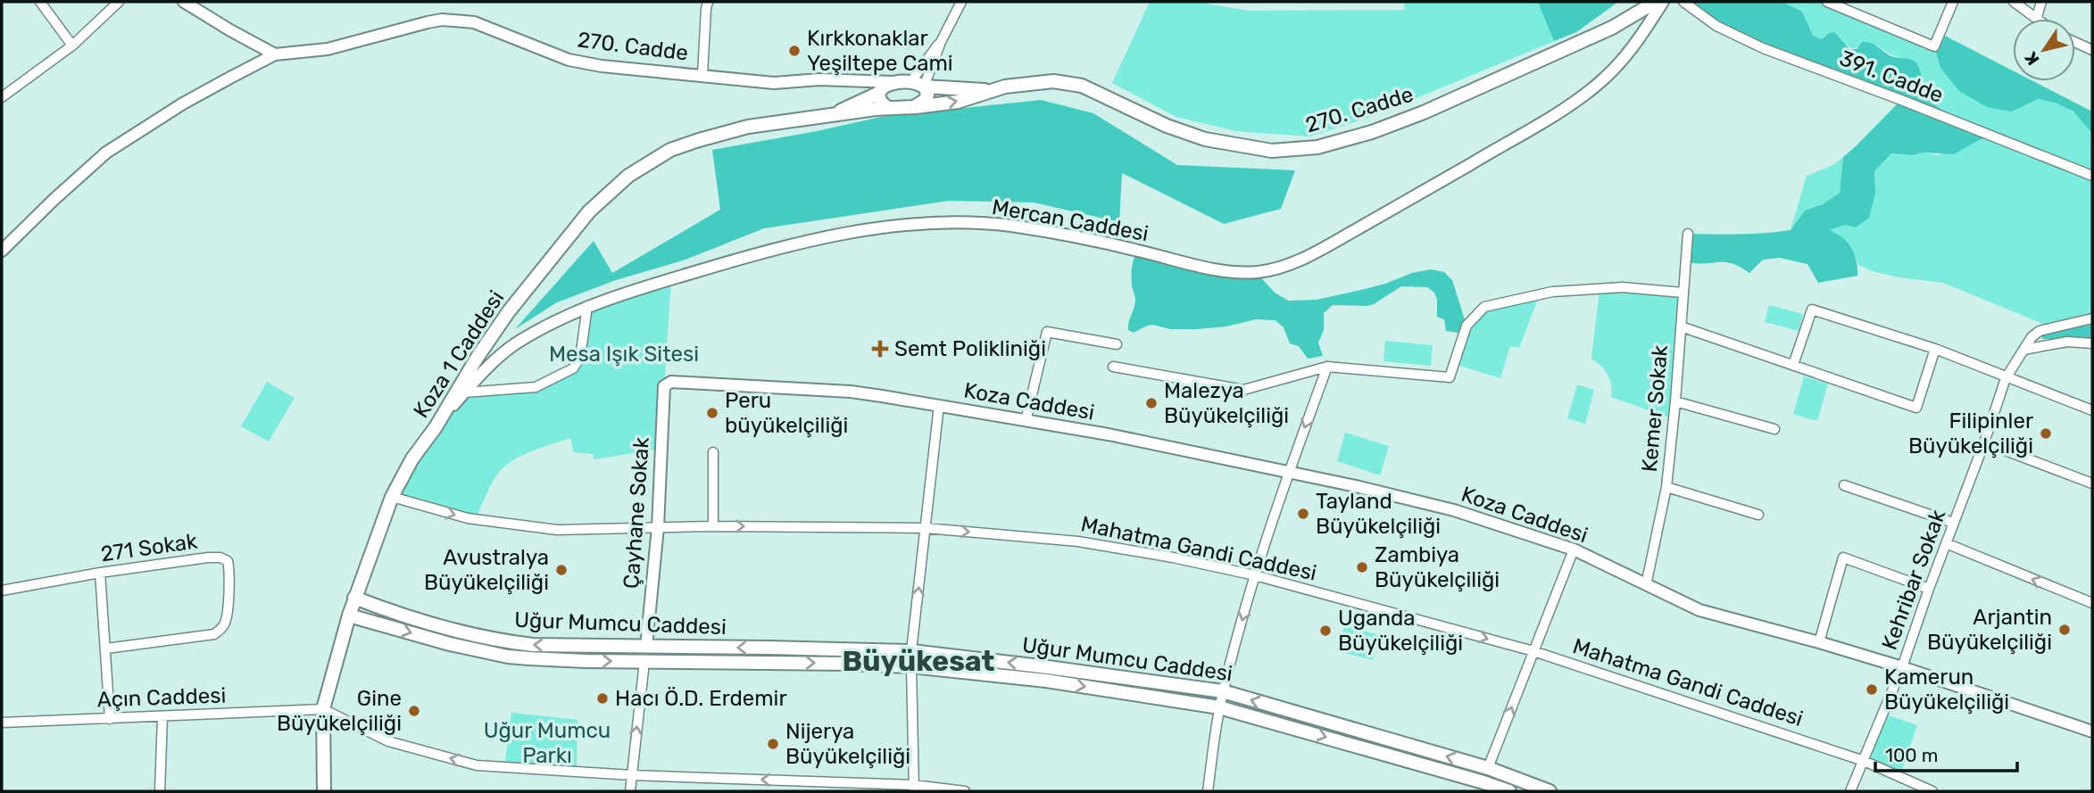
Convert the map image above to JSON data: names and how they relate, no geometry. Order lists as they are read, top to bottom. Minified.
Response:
{"streets":{"main road":["270. Cadde","Koza 1 Caddesi","Çayhane Sokak","Uğur Mumcu Caddesi"],"street":["391. Cadde","Mercan Caddesi","Koza Caddesi","Kemer Sokak","271 Sokak","Mahatma Gandi Caddesi","Kehribar Sokak","Açın Caddesi"]},"crossings":[["270. Cadde","Koza 1 Caddesi"],["Mercan Caddesi","Koza 1 Caddesi"],["Koza 1 Caddesi","Mahatma Gandi Caddesi"],["Koza 1 Caddesi","Uğur Mumcu Caddesi"],["Koza 1 Caddesi","Açın Caddesi"],["Koza Caddesi","Kemer Sokak"],["Koza Caddesi","Çayhane Sokak"],["Koza Caddesi","Kehribar Sokak"],["Çayhane Sokak","Mahatma Gandi Caddesi"],["Çayhane Sokak","Uğur Mumcu Caddesi"],["Mahatma Gandi Caddesi","Kehribar Sokak"]],"one_way":["Mahatma Gandi Caddesi"],"districts":["Büyükesat"],"parks":["Mesa Işık Sitesi","Uğur Mumcu Parkı"],"places":{"other":["Kırkkonaklar Yeşiltepe Cami","Malezya Büyükelçiliği","Peru büyükelçiliği","Filipinler Büyükelçiliği","Tayland Büyükelçiliği","Zambiya Büyükelçiliği","Avustralya Büyükelçiliği","Arjantin Büyükelçiliği","Uganda Büyükelçiliği","Kamerun Büyükelçiliği","Hacı Ö.D. Erdemir","Gine Büyükelçiliği","Nijerya Büyükelçiliği"],"health":["Semt Polikliniği"]},"scale_bar":"100 m","north":"bottom left"}
